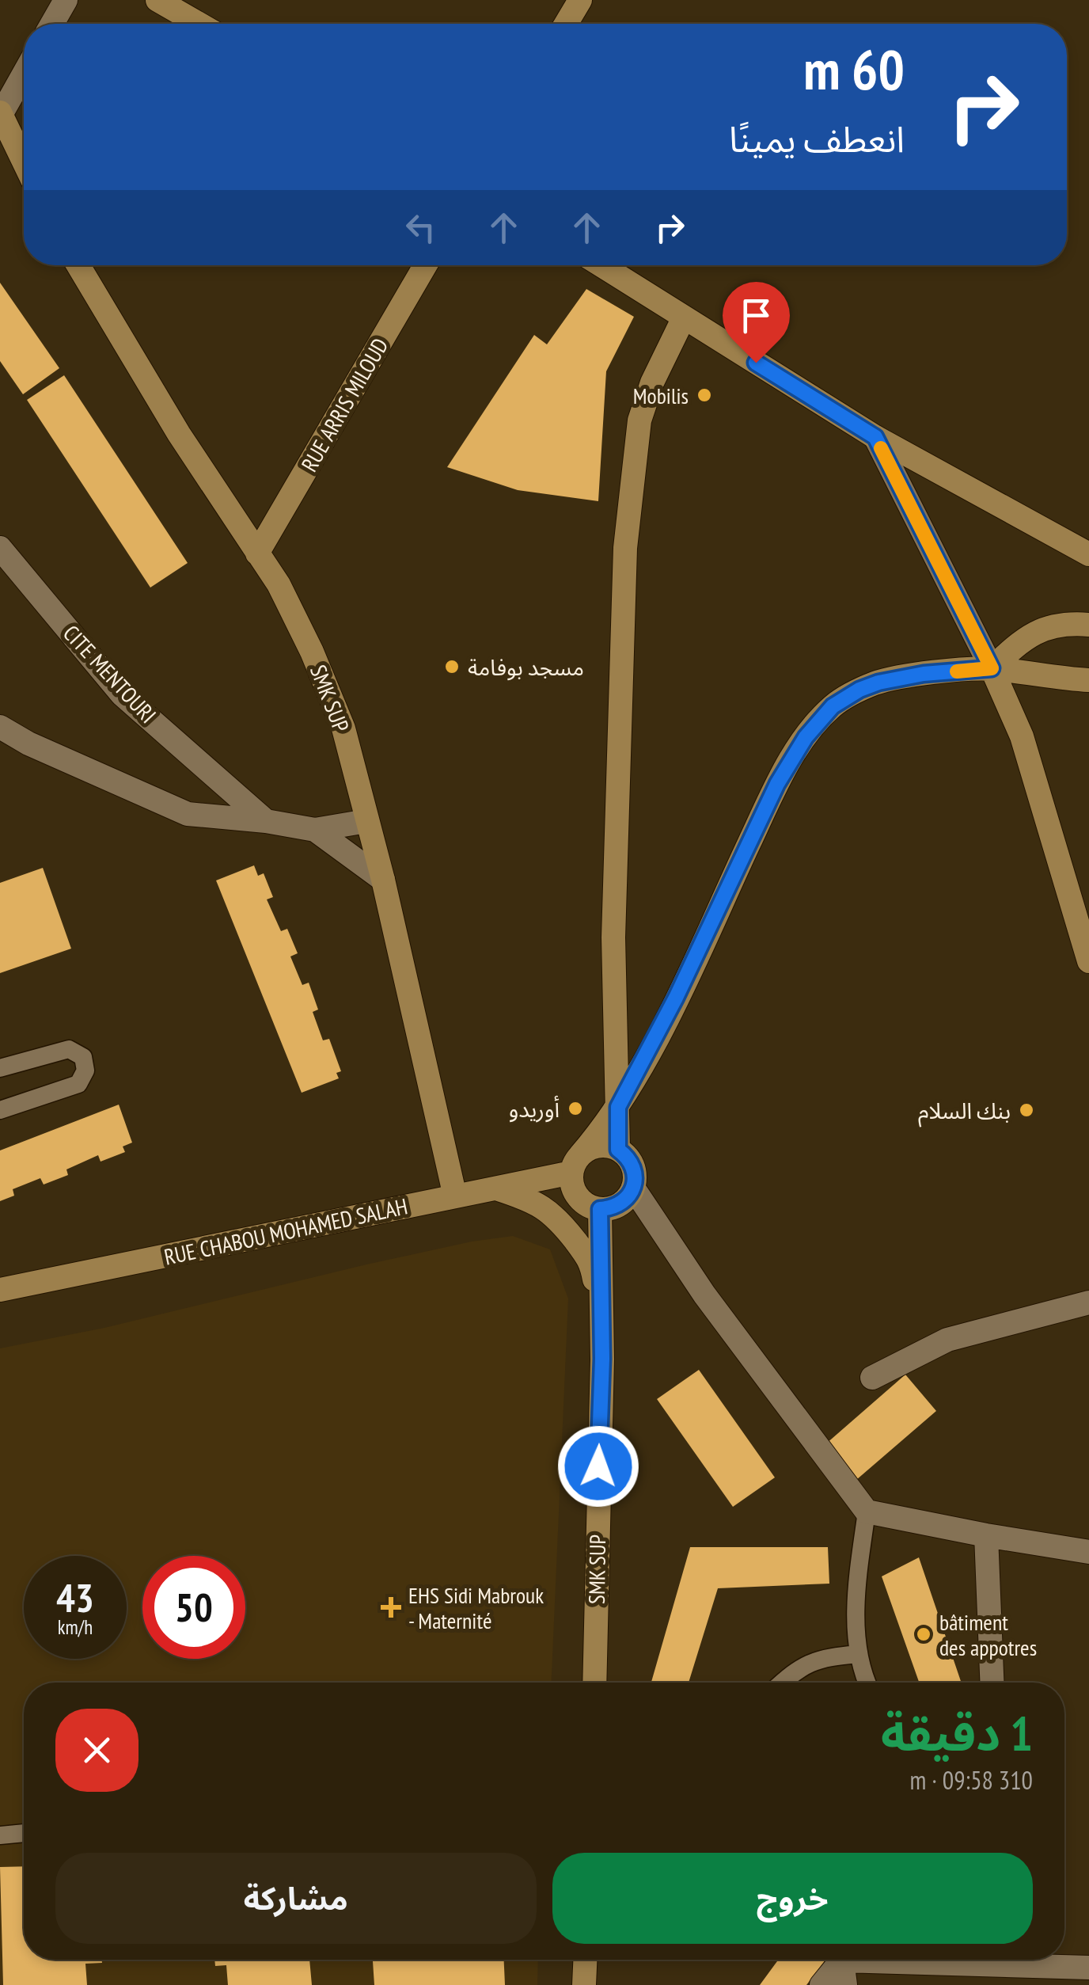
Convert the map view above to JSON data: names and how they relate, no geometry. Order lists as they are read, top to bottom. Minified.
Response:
{"streets":{"main road":["RUE ARRIS MILOUD","SMK SUP","RUE CHABOU MOHAMED SALAH"],"street":["CITE MENTOURI"]},"crossings":[["RUE ARRIS MILOUD","SMK SUP"],["SMK SUP","RUE CHABOU MOHAMED SALAH"]],"places":{"other":["Mobilis","مسجد بوفامة","أوريدو","بنك السلام","bâtiment des appotres"],"health":["EHS Sidi Mabrouk - Maternité"]},"page":{"turn":["60 m","انعطف يمينًا"],"speed":"43 km/h","limit":"50","heading":["1 دقيقة","310 m · 09:58"],"buttons":["خروج","مشاركة"]}}
